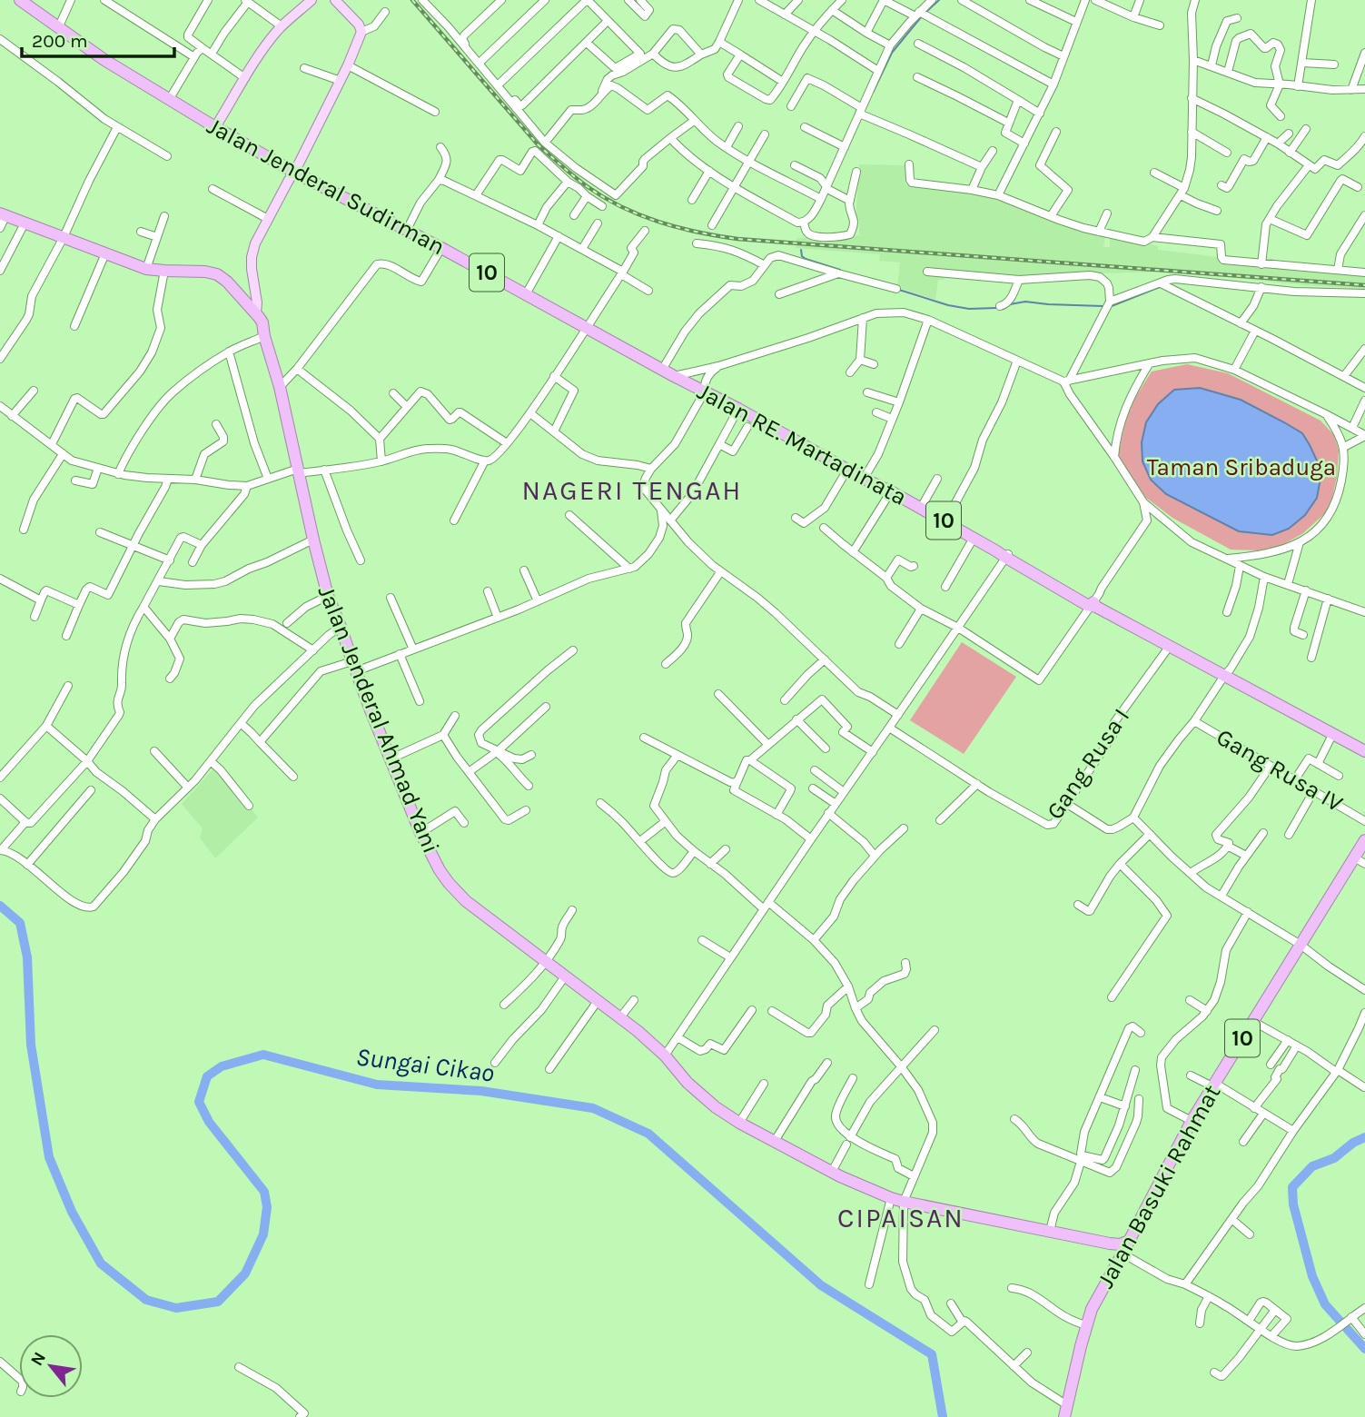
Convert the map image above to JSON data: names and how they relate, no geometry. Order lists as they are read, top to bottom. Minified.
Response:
{"streets":{"highway":["Jalan Jenderal Sudirman","10","Jalan RE. Martadinata","Jalan Jenderal Ahmad Yani","Jalan Basuki Rahmat"],"street":["Gang Rusa I","Gang Rusa IV"]},"crossings":[["Jalan Jenderal Sudirman","Jalan RE. Martadinata"],["Jalan Jenderal Sudirman","Jalan Jenderal Ahmad Yani"],["Jalan RE. Martadinata","Gang Rusa I"],["Jalan Jenderal Ahmad Yani","Jalan Basuki Rahmat"]],"districts":["NAGERI TENGAH","CIPAISAN"],"water":["Sungai Cikao"],"parks":["Taman Sribaduga"],"scale_bar":"200 m","north":"top left"}
